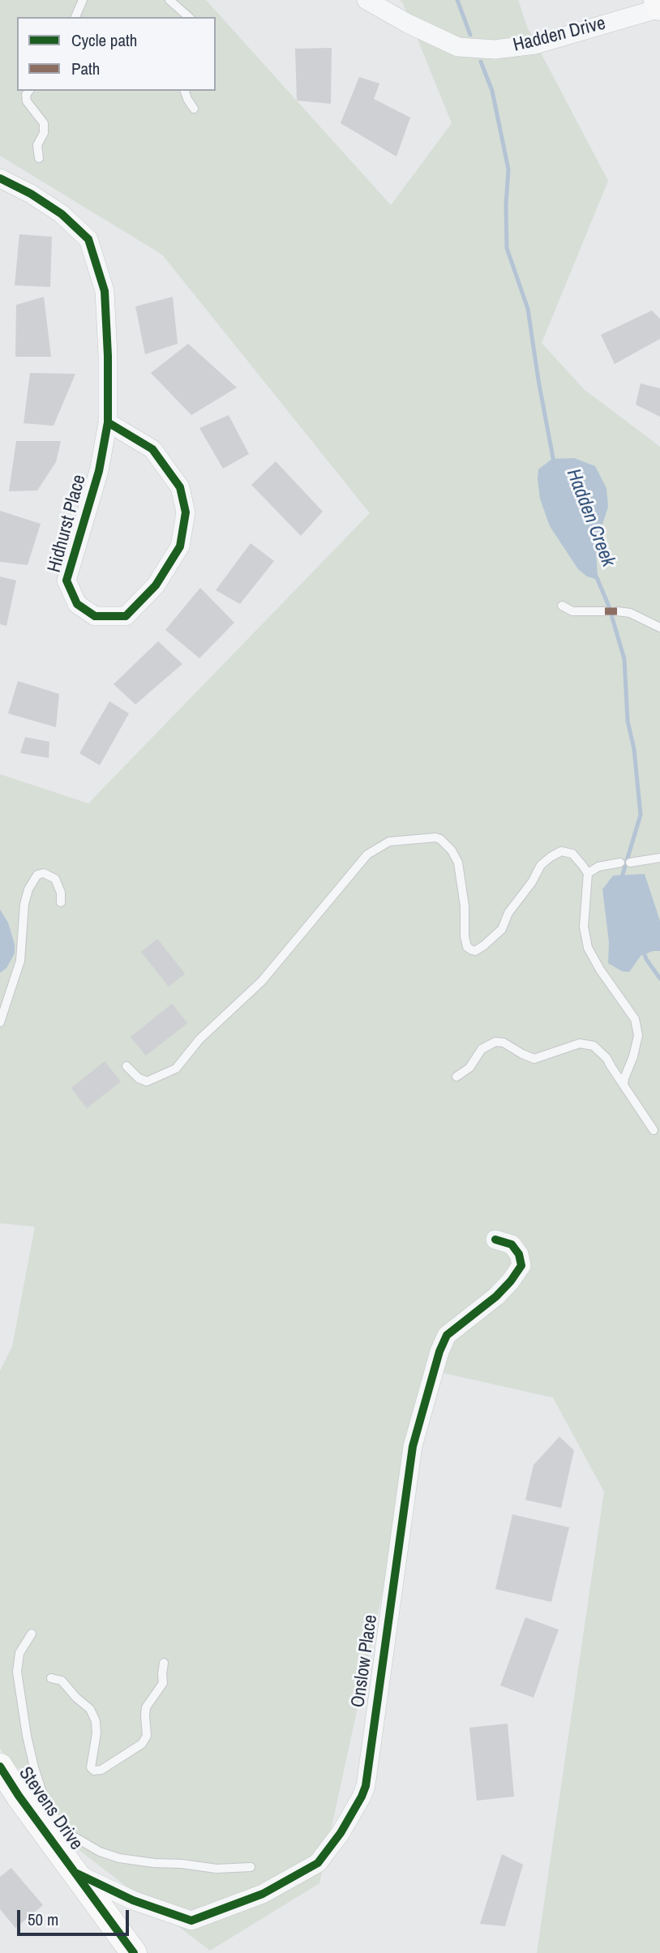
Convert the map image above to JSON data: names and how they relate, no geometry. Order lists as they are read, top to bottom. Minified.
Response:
{"streets":{"street":["Hadden Drive","Hidhurst Place","Onslow Place","Stevens Drive"]},"crossings":[["Onslow Place","Stevens Drive"]],"water":["Hadden Creek"],"legend":["Cycle path","Path"],"scale_bar":"50 m"}
